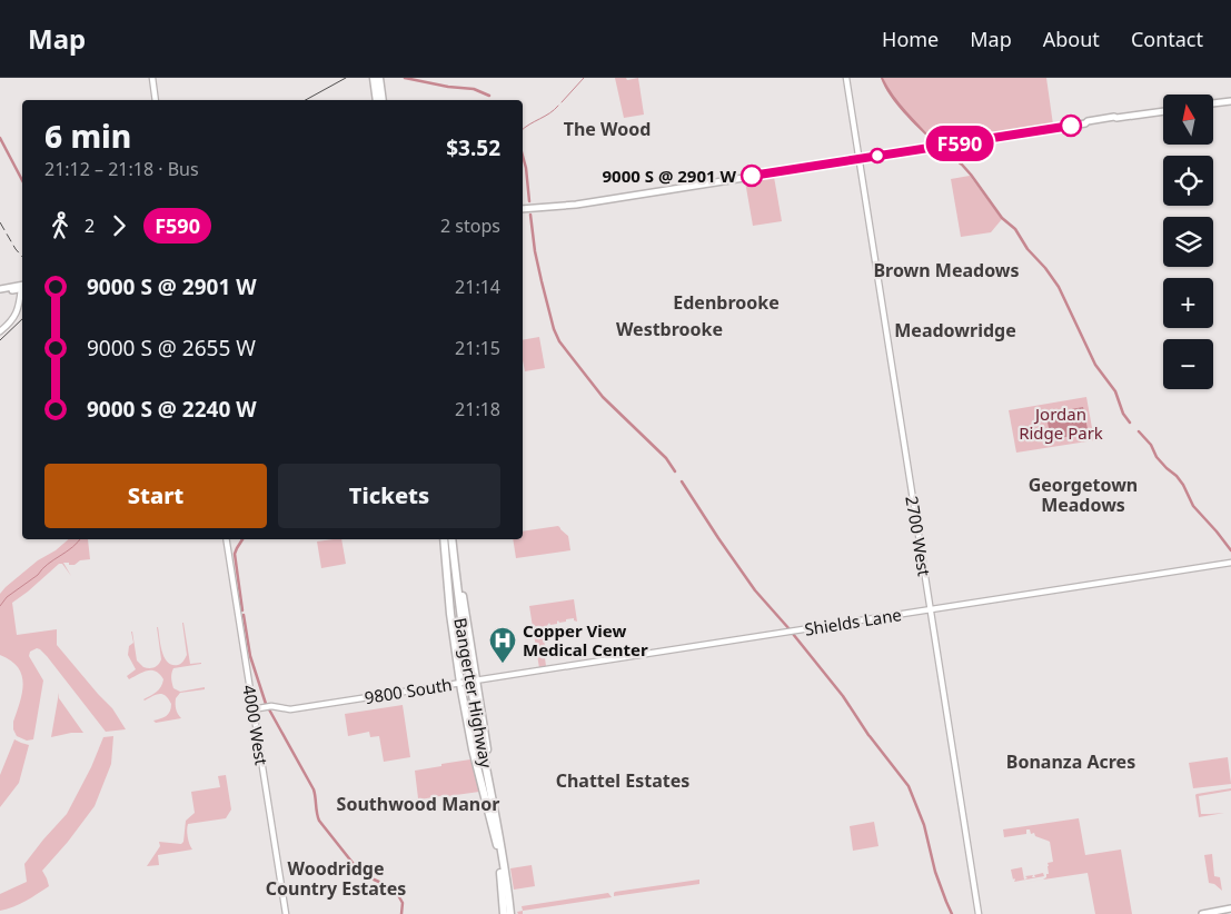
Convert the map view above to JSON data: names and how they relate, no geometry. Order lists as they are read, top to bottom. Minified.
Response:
{"streets":{"highway":["Bangerter Highway"],"main road":["2700 West","Shields Lane","9800 South","4000 West"]},"crossings":[["2700 West","Shields Lane"],["Shields Lane","9800 South"],["9800 South","4000 West"]],"districts":["The Wood","Brown Meadows","Edenbrooke","Westbrooke","Meadowridge","Georgetown Meadows","Bonanza Acres","Chattel Estates","Southwood Manor","Woodridge Country Estates"],"parks":["Jordan Ridge Park"],"places":{"other":["9000 S @ 2901 W"],"hospital":["Copper View Medical Center"]},"lines":["bus line F590"],"north":"top","page":{"header":"Map","nav":["Home","Map","About","Contact"],"on_map":"F590","map_buttons":["+","−"],"heading":["6 min","21:12 – 21:18 · Bus","$3.52"],"legs":["2","F590","2 stops"],"list":[{"name":"9000 S @ 2901 W","value":"21:14"},{"name":"9000 S @ 2655 W","value":"21:15"},{"name":"9000 S @ 2240 W","value":"21:18"}],"buttons":["Start","Tickets"]}}
